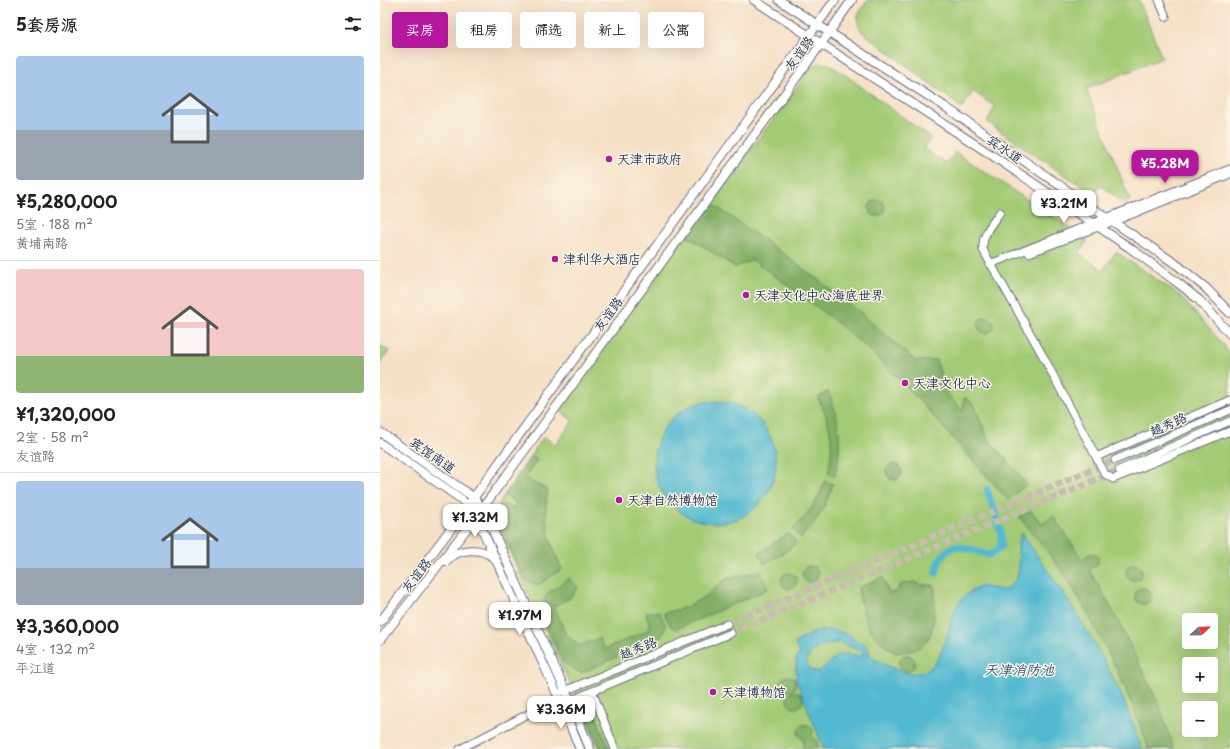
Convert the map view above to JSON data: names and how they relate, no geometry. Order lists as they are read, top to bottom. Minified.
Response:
{"streets":{"main road":["友谊路","宾水道","宾馆南道"],"street":["越秀路"]},"crossings":[["友谊路","宾水道"],["友谊路","宾馆南道"],["越秀路","宾馆南道"]],"water":["天津消防池"],"places":["天津市政府","津利华大酒店","天津文化中心海底世界","天津文化中心","天津自然博物馆","天津博物馆"],"north":"right","page":{"heading":"5套房源","chip":["买房","租房","筛选","新上","公寓"],"list":[{"name":"¥5,280,000","note":"5室 · 188 m² · 黄埔南路"},{"name":"¥1,320,000","note":"2室 · 58 m² · 友谊路"},{"name":"¥3,360,000","note":"4室 · 132 m² · 平江道"}],"price":["¥5.28M","¥3.21M","¥1.32M","¥1.97M","¥3.36M"],"map_buttons":["+","−"]}}
